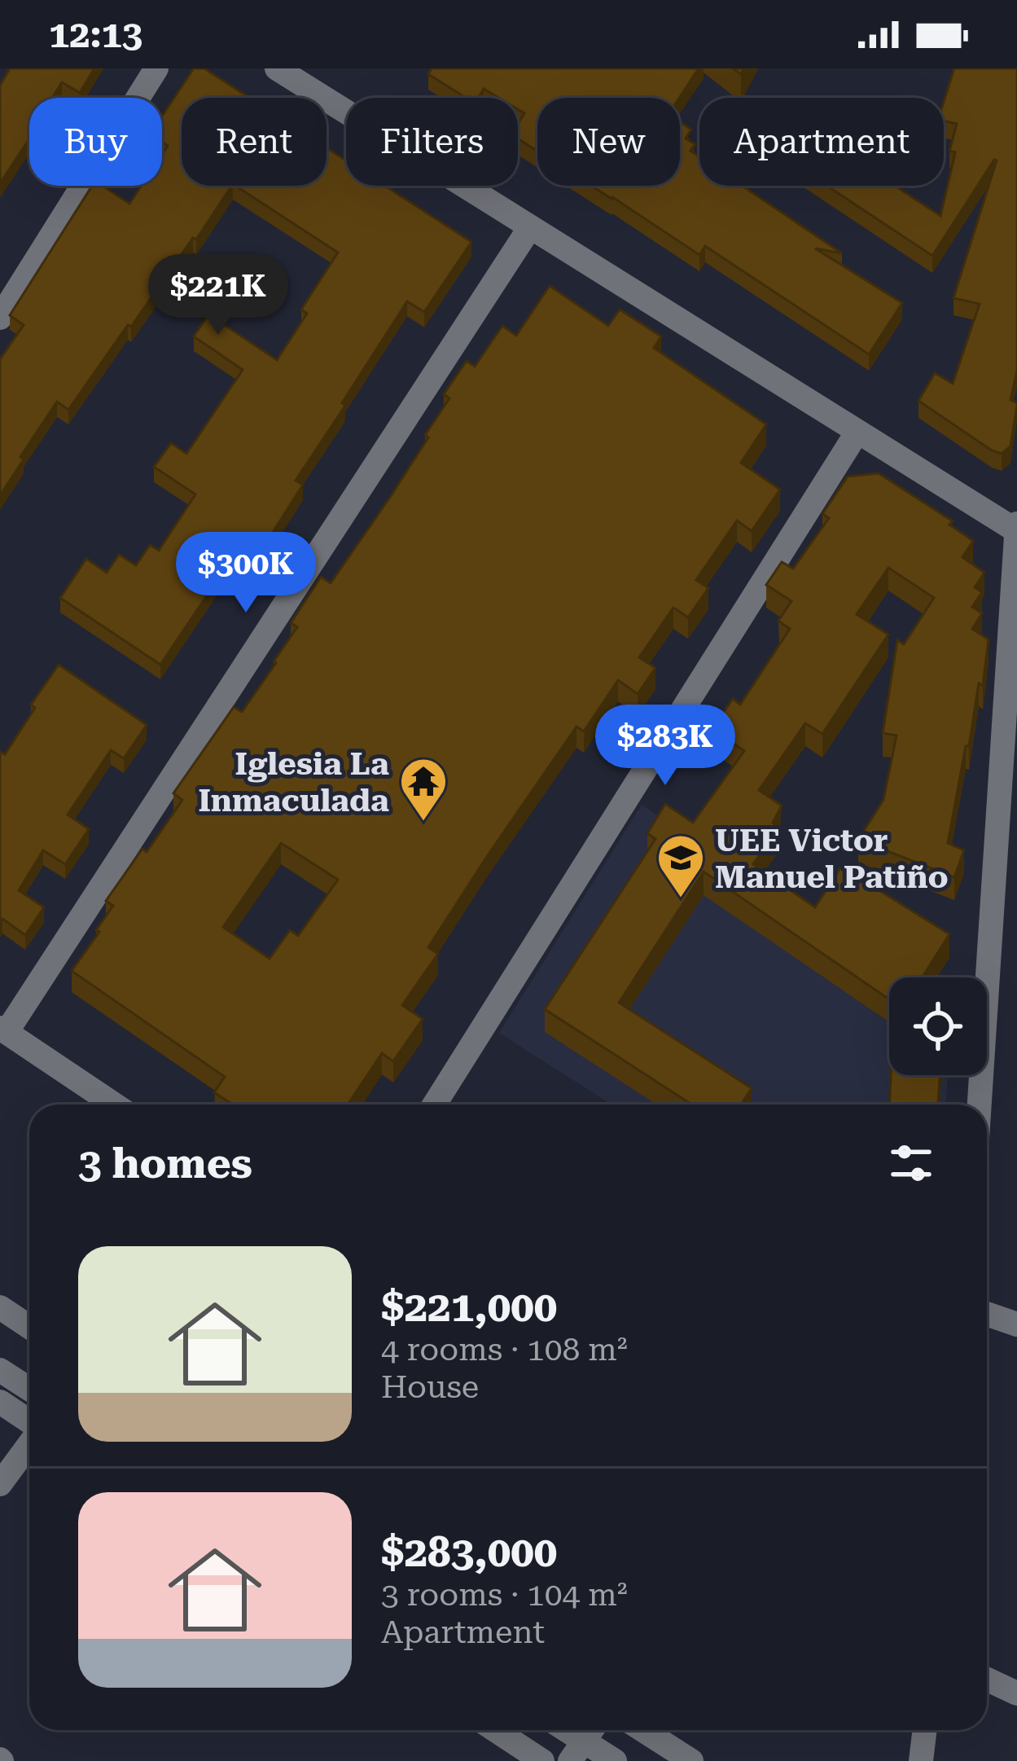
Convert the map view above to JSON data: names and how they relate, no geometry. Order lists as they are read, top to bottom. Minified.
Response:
{"places":{"temple":["Iglesia La Inmaculada"],"school or university":["UEE Victor Manuel Patiño"]},"page":{"status":"12:13","chip":["Buy","Rent","Filters","New","Apartment"],"price":["$221K","$300K","$283K"],"heading":"3 homes","list":[{"name":"$221,000","note":"4 rooms · 108 m² · House"},{"name":"$283,000","note":"3 rooms · 104 m² · Apartment"}]}}
